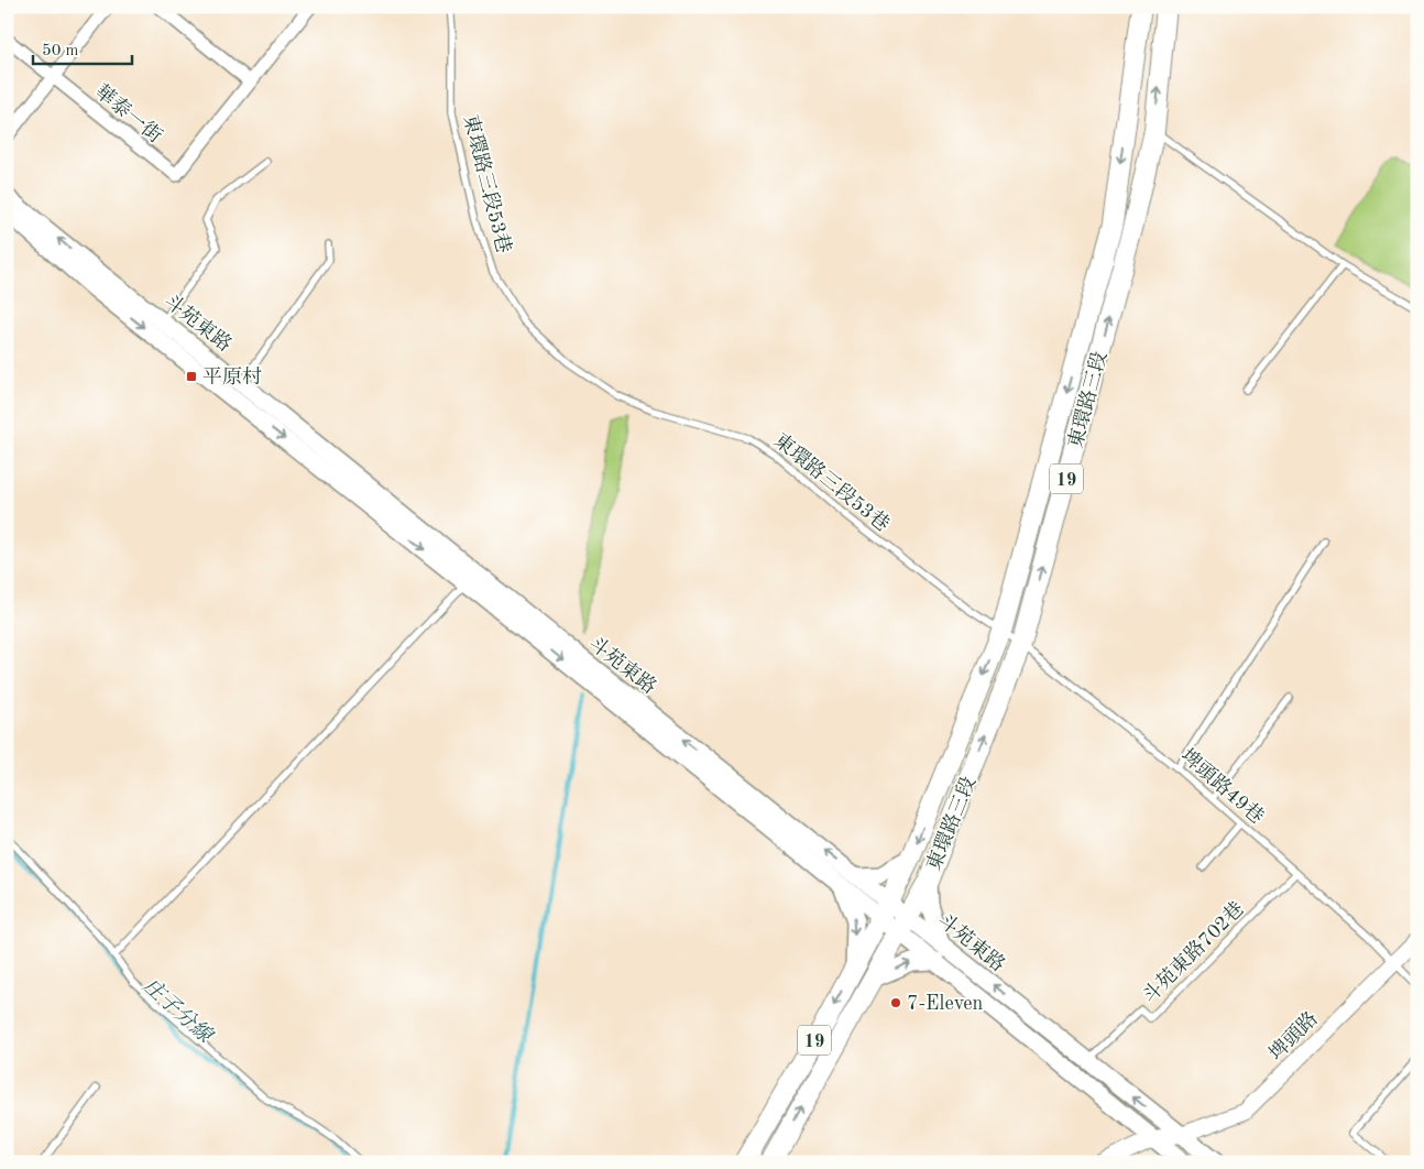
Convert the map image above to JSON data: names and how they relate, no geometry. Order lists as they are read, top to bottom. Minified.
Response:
{"streets":{"main road":["斗苑東路","東環路三段","19"],"street":["華泰一街","埤頭路"],"lane":["東環路三段53巷","埤頭路49巷","斗苑東路702巷"]},"crossings":[["東環路三段53巷","東環路三段"],["東環路三段53巷","埤頭路49巷"],["斗苑東路","東環路三段"],["斗苑東路","19"],["斗苑東路","斗苑東路702巷"],["斗苑東路","埤頭路"],["東環路三段","19"],["東環路三段","埤頭路49巷"],["埤頭路49巷","斗苑東路702巷"],["埤頭路49巷","埤頭路"]],"water":["庄子分線"],"places":{"transit":["平原村"],"other":["7-Eleven"]},"scale_bar":"50 m"}
